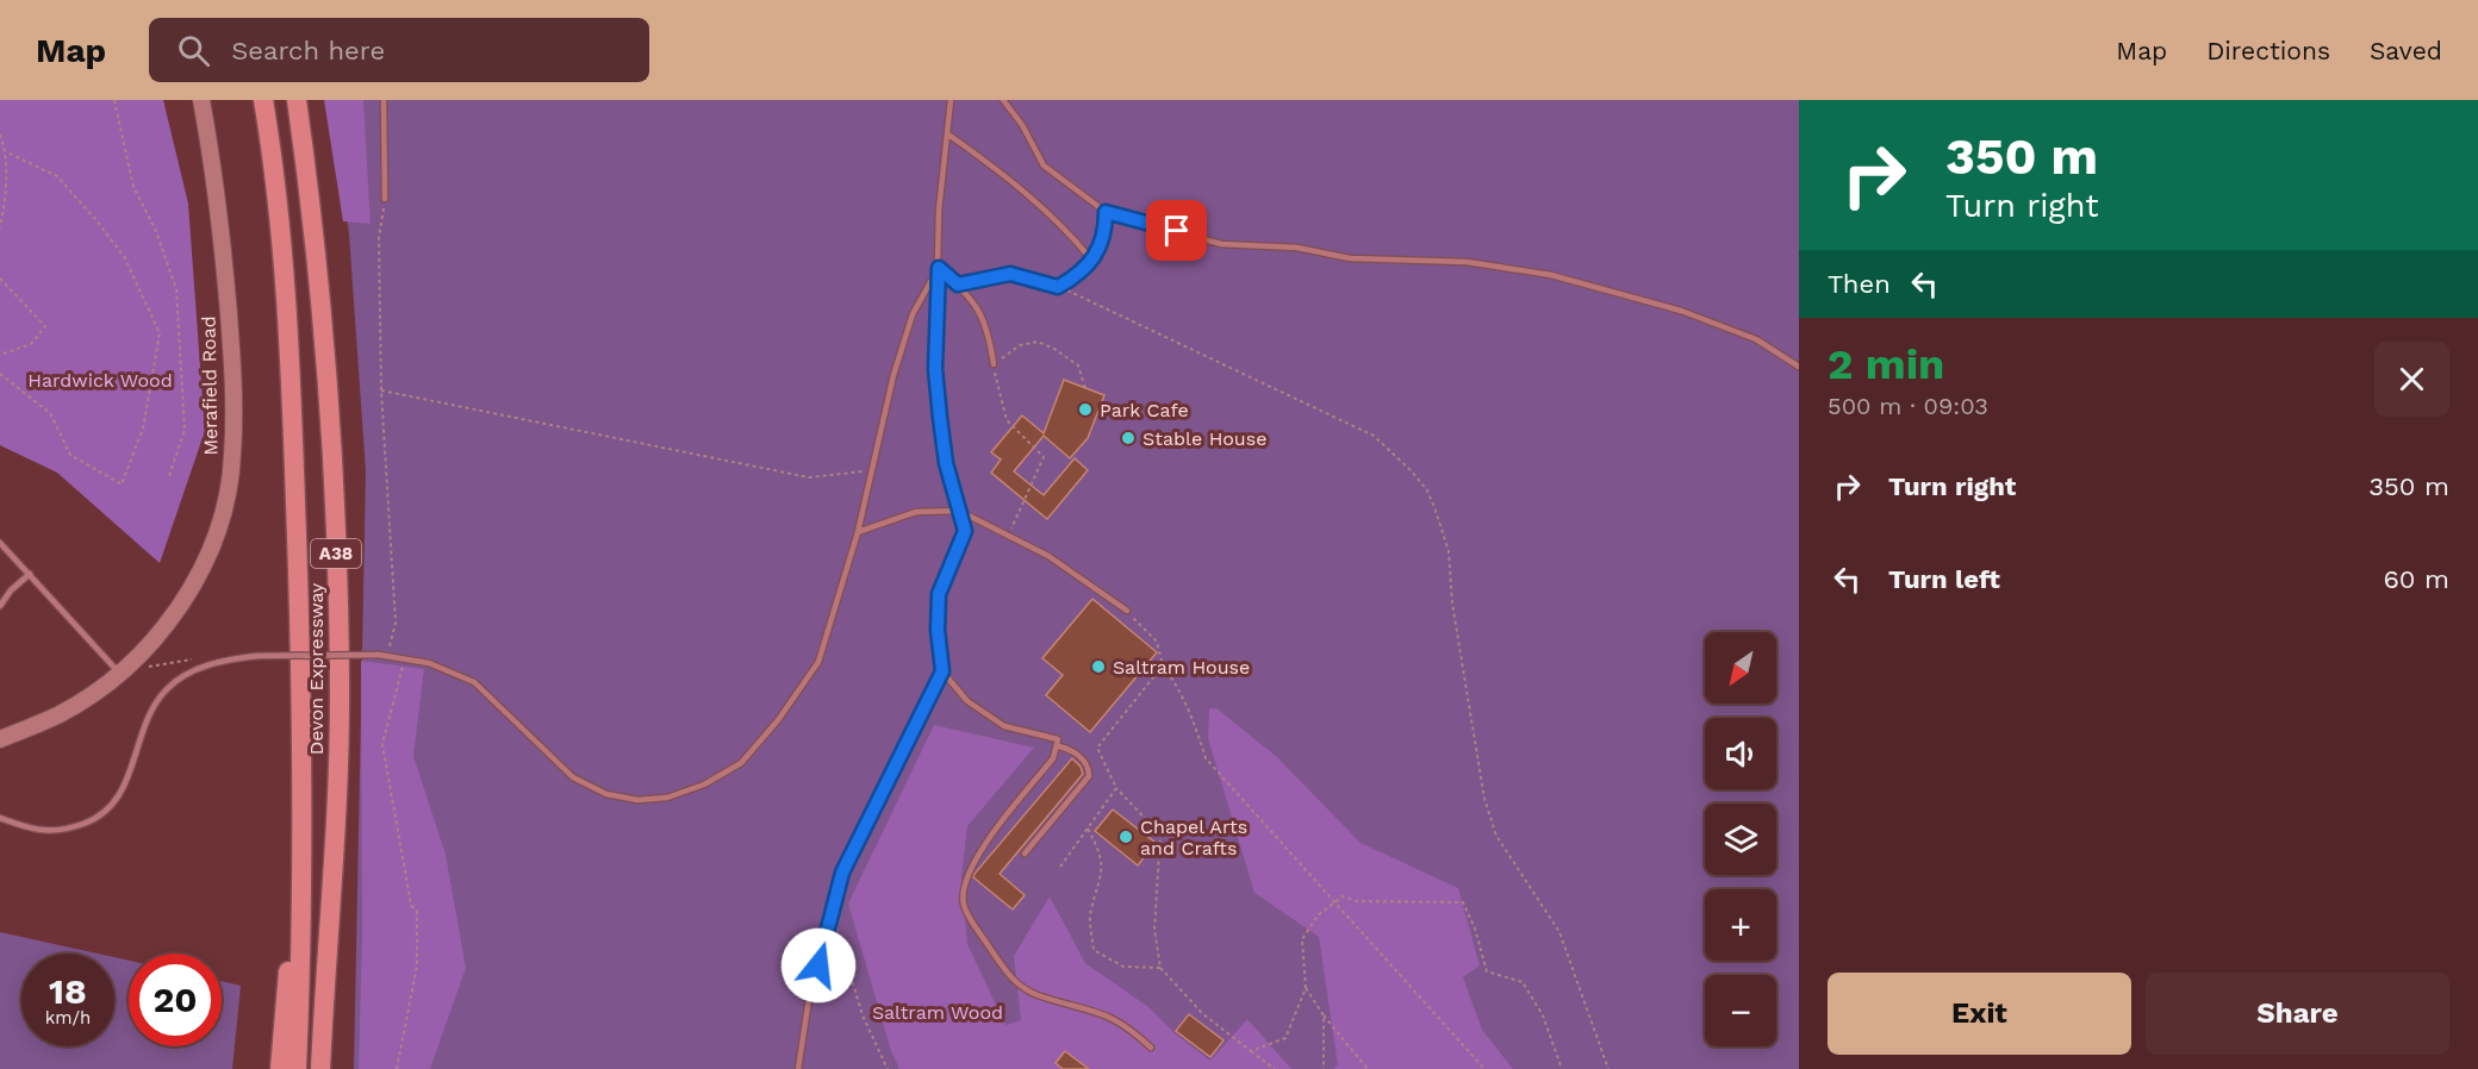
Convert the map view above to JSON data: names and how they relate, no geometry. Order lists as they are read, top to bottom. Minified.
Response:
{"streets":{"highway":["A38","Devon Expressway"],"street":["Merafield Road"]},"crossings":[["A38","Devon Expressway"]],"parks":["Hardwick Wood","Saltram Wood"],"places":["Park Cafe","Stable House","Saltram House","Chapel Arts and Crafts"],"north":"bottom left","page":{"header":"Map","search":"Search here","nav":["Map","Directions","Saved"],"turn":["350 m","Turn right"],"then":"Then","heading":["2 min","500 m · 09:03"],"list":[{"name":"Turn right","value":"350 m"},{"name":"Turn left","value":"60 m"}],"map_buttons":["+","−"],"speed":"18 km/h","limit":"20","buttons":["Exit","Share"]}}
